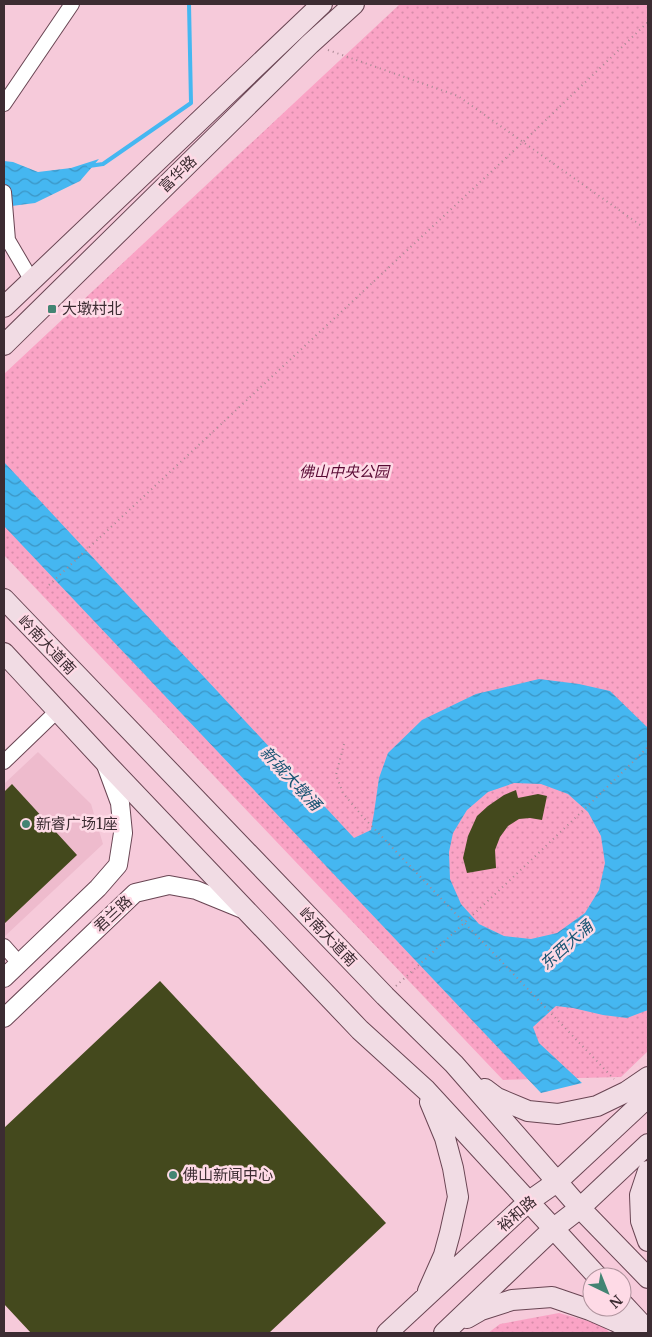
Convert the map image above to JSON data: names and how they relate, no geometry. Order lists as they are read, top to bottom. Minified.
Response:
{"streets":{"main road":["富华路","岭南大道南","裕和路"],"street":["君兰路"]},"crossings":[["岭南大道南","裕和路"]],"water":["新城大墩涌","东西大涌"],"parks":["佛山中央公园"],"places":{"transit":["大墩村北"],"other":["新睿广场1座","佛山新闻中心"]},"north":"bottom right"}
